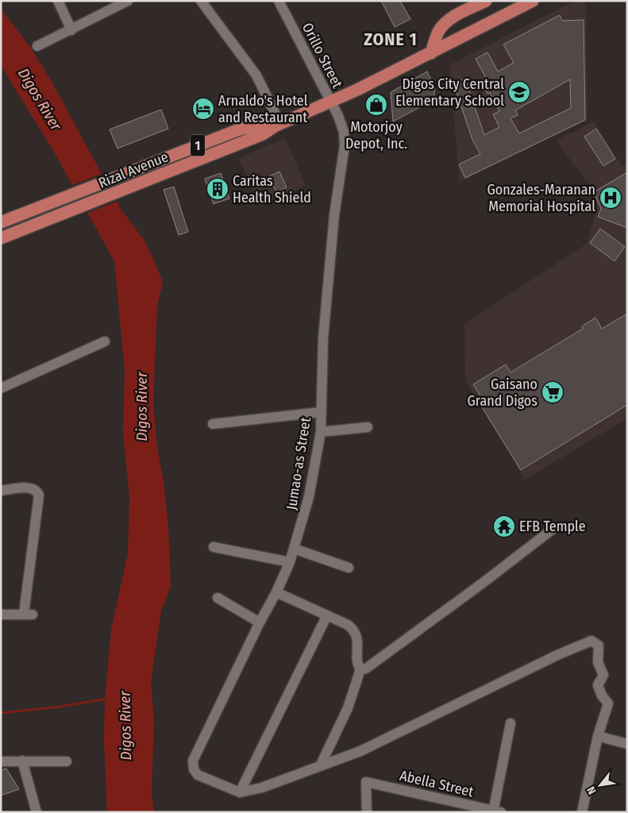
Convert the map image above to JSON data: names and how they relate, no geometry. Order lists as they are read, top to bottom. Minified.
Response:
{"streets":{"main road":["1","Rizal Avenue"],"street":["Orillo Street","Jumao-as Street","Abella Street"]},"crossings":[["Orillo Street","Rizal Avenue"],["Orillo Street","Jumao-as Street"],["Rizal Avenue","Jumao-as Street"]],"districts":["ZONE 1"],"water":["Digos River"],"places":{"school or university":["Digos City Central Elementary School"],"shop":["Motorjoy Depot, Inc."],"hotel":["Arnaldo's Hotel and Restaurant"],"building":["Caritas Health Shield"],"hospital":["Gonzales-Maranan Memorial Hospital"],"supermarket":["Gaisano Grand Digos"],"temple":["EFB Temple"]},"north":"bottom left"}
